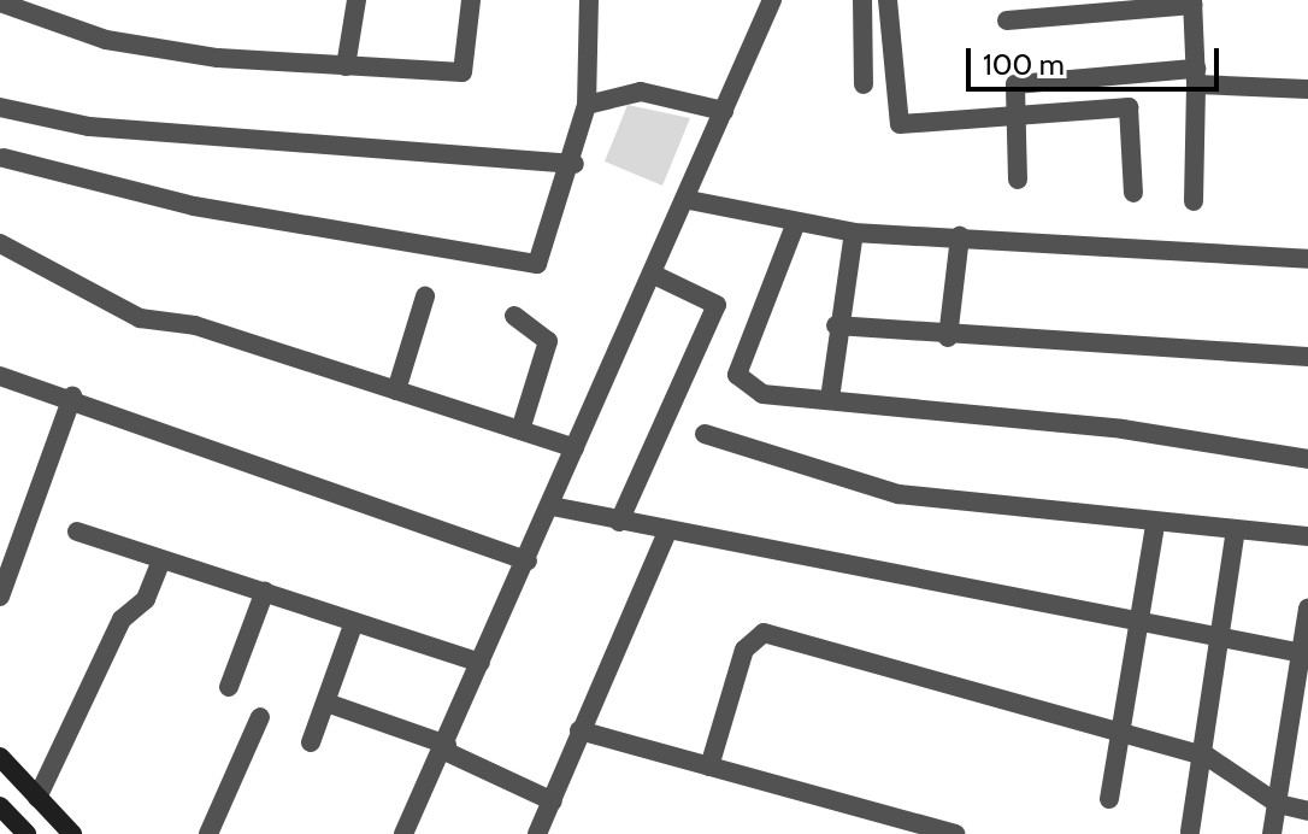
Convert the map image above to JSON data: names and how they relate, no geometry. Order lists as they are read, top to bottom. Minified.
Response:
{"scale_bar":"100 m"}
